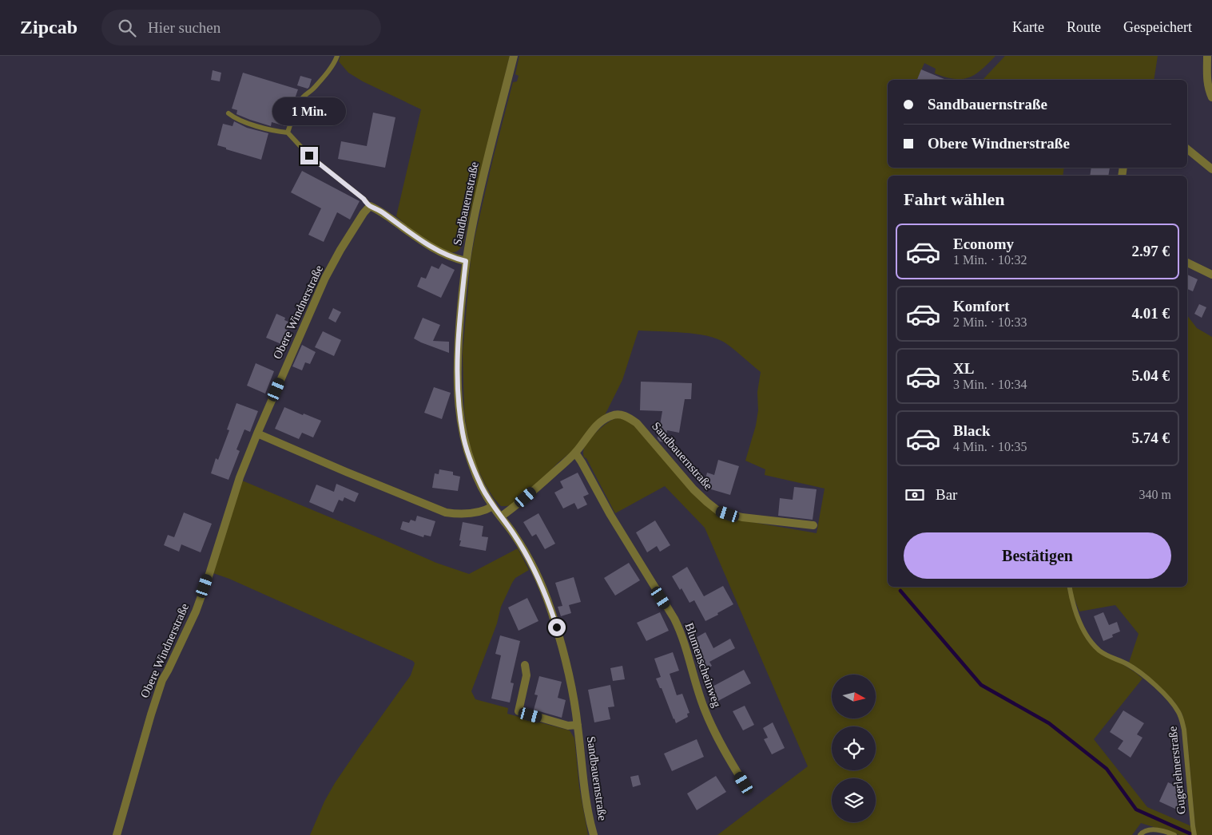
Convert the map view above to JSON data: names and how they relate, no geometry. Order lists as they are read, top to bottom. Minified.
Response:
{"streets":{"street":["Sandbauernstraße","Obere Windnerstraße","Blumenscheinweg"],"lane":["Gugerlehnerstraße"]},"crossings":[["Sandbauernstraße","Blumenscheinweg"]],"north":"right","page":{"header":"Zipcab","search":"Hier suchen","nav":["Karte","Route","Gespeichert"],"banner":["Sandbauernstraße","Obere Windnerstraße"],"bubble":"1 Min.","heading":"Fahrt wählen","list":[{"name":"Economy","note":"1 Min. · 10:32","value":"2.97 €"},{"name":"Komfort","note":"2 Min. · 10:33","value":"4.01 €"},{"name":"XL","note":"3 Min. · 10:34","value":"5.04 €"},{"name":"Black","note":"4 Min. · 10:35","value":"5.74 €"}],"pay":["Bar","340 m"],"buttons":"Bestätigen"}}
